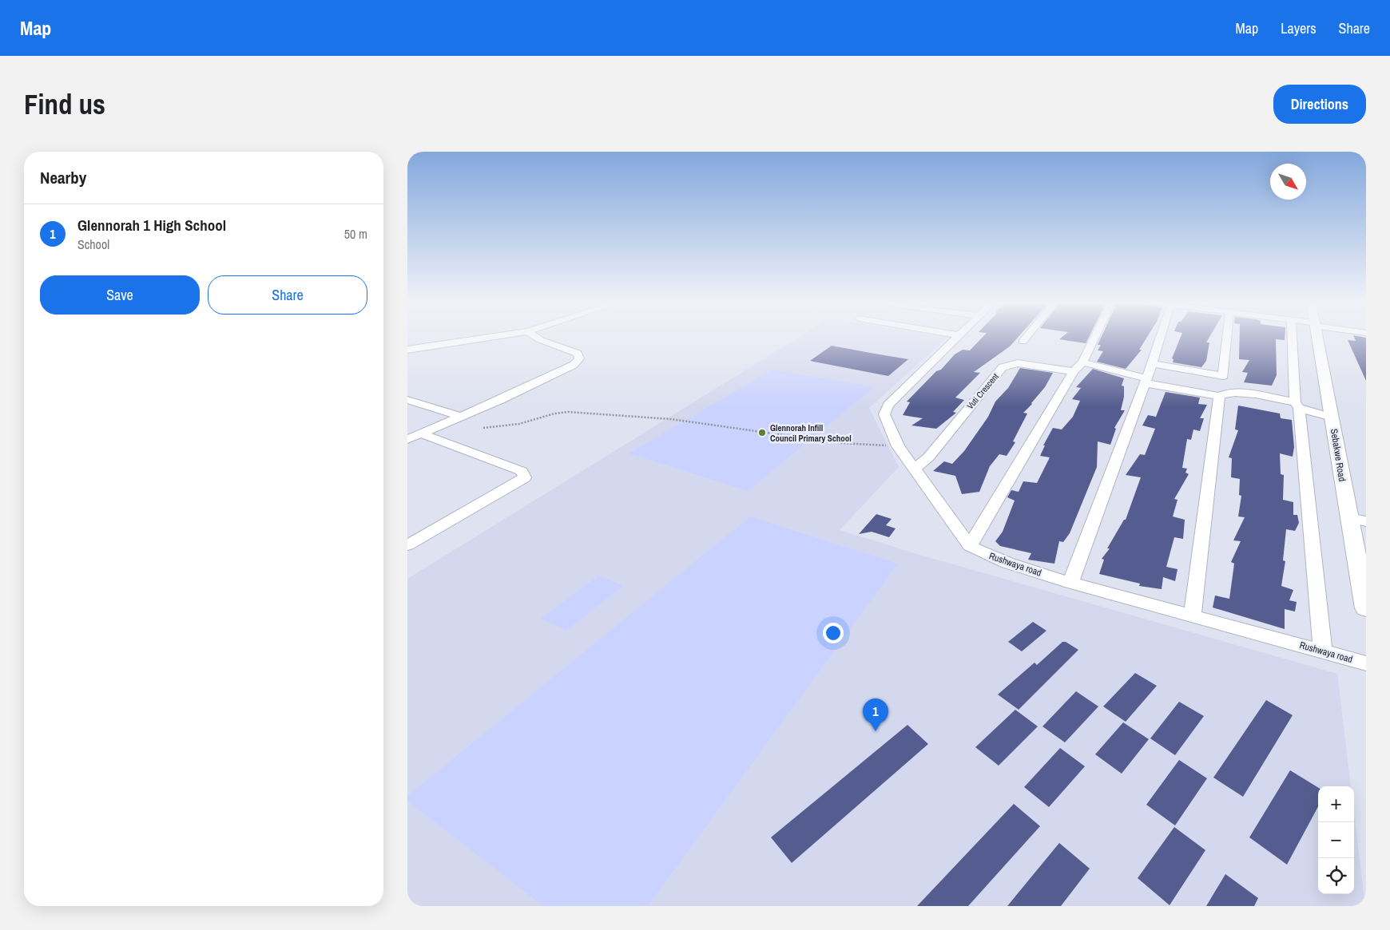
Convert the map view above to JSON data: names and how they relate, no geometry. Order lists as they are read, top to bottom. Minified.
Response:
{"streets":{"street":["Vuti Crescent","Sebakwe Road","Rushwaya road"]},"crossings":[["Vuti Crescent","Rushwaya road"]],"places":["Glennorah Infill Council Primary School"],"north":"bottom right","page":{"header":"Map","nav":["Map","Layers","Share"],"buttons":["Directions",["Save","Share"]],"title":"Find us","heading":"Nearby","list":[{"mark":"1","name":"Glennorah 1 High School","note":"School","value":"50 m"}],"pins":"1","map_buttons":["+","−"]}}
